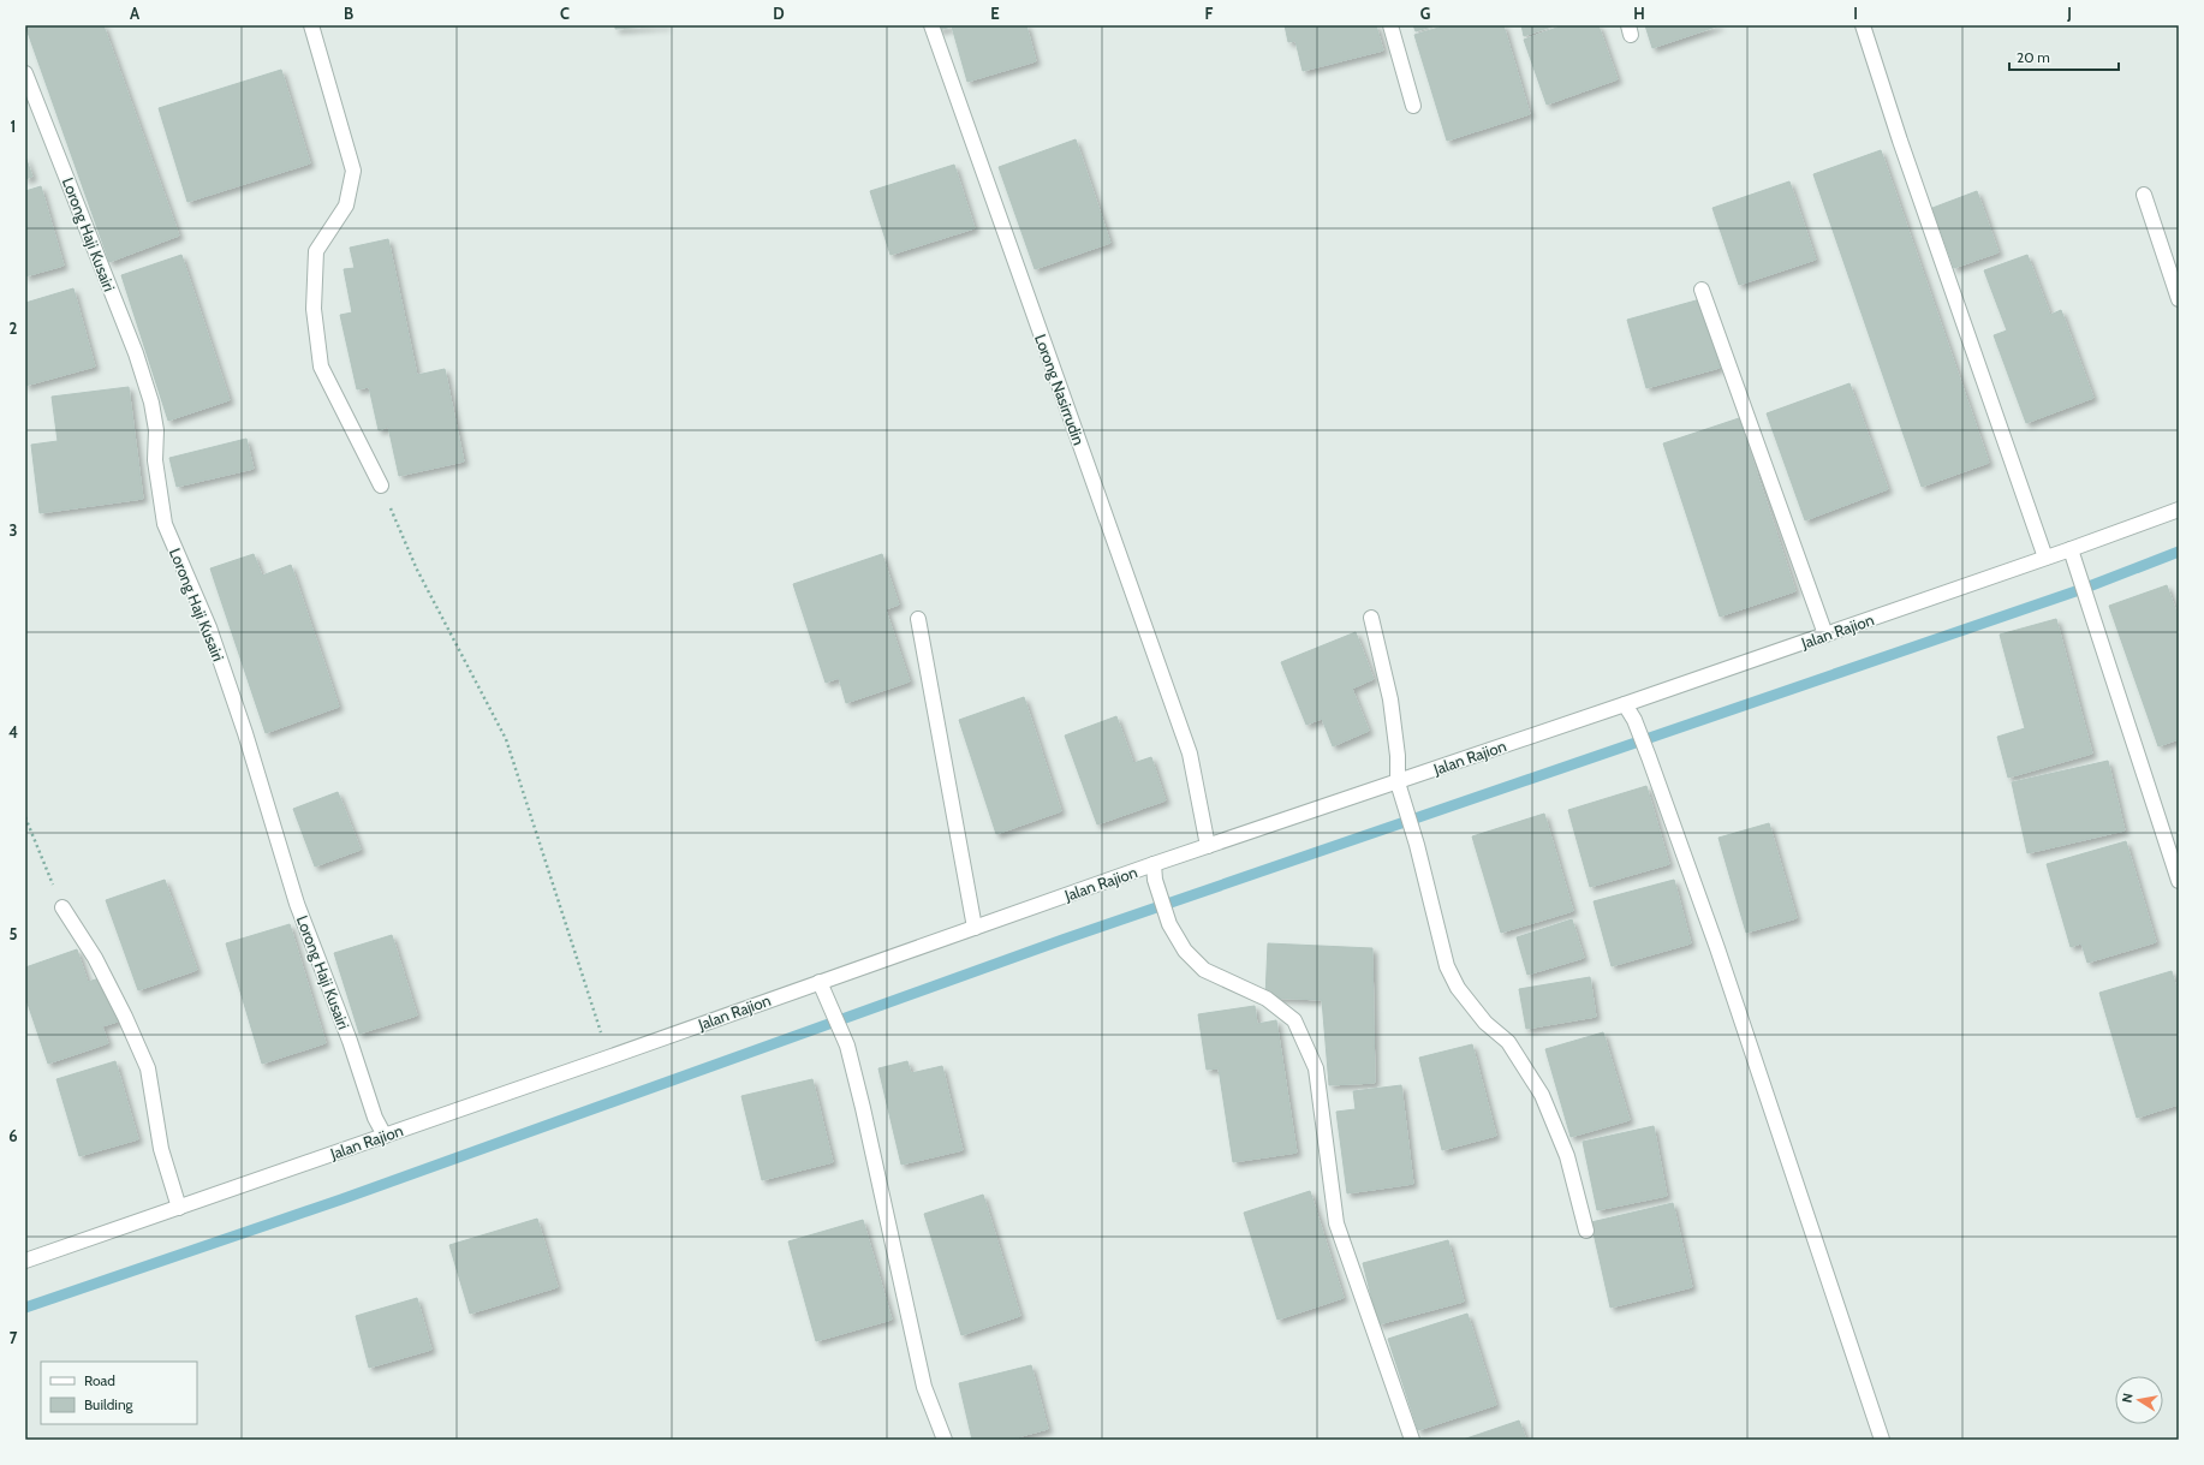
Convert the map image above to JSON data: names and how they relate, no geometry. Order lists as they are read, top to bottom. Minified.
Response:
{"streets":{"street":["Lorong Haji Kusairi","Lorong Nasirrudin","Jalan Rajion"]},"crossings":[["Lorong Haji Kusairi","Jalan Rajion"],["Lorong Nasirrudin","Jalan Rajion"]],"legend":["Road","Building"],"scale_bar":"20 m","north":"left","grid":{"columns":["A","B","C","D","E","F","G","H","I","J"],"rows":["1","2","3","4","5","6","7"]}}
